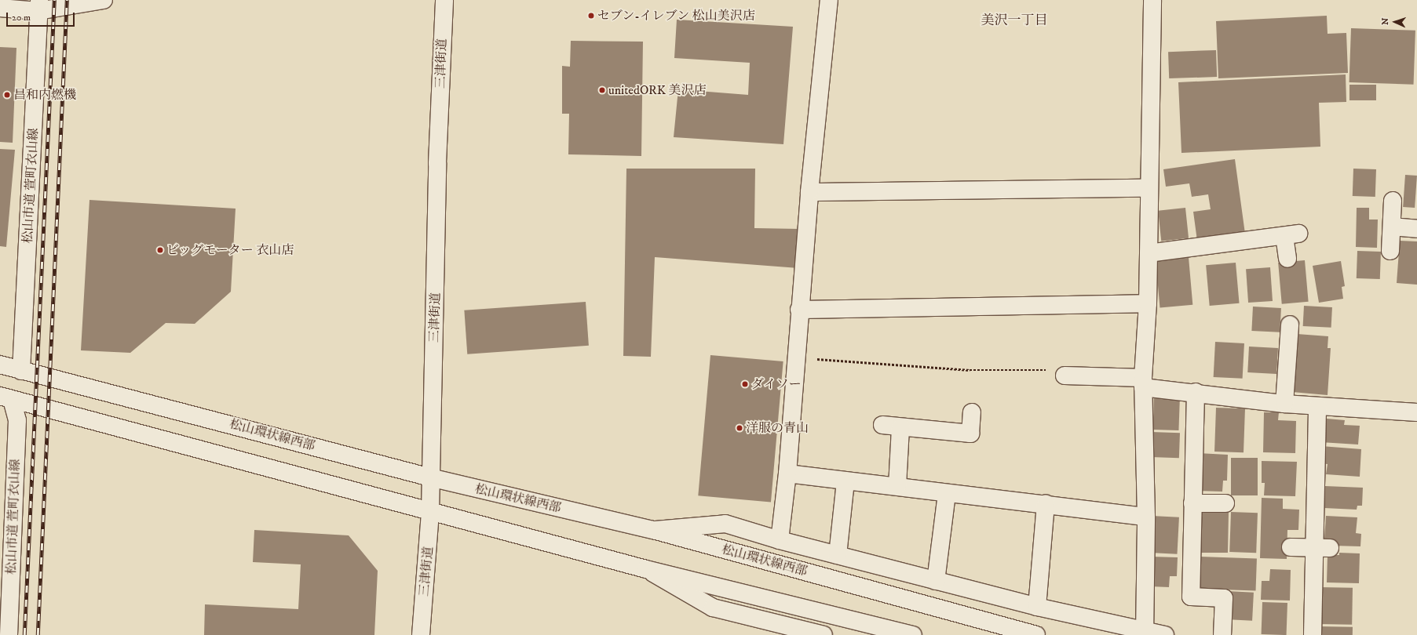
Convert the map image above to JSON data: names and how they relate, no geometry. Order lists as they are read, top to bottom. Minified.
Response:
{"streets":{"street":["三津街道","松山市道 萱町衣山線","松山環状線西部"]},"crossings":[["三津街道","松山環状線西部"],["松山市道 萱町衣山線","松山環状線西部"]],"districts":["美沢一丁目"],"places":["セブン-イレブン 松山美沢店","unitedORK 美沢店","昌和内燃機","ビッグモーター 衣山店","ダイソー","洋服の青山"],"scale_bar":"20 m","north":"left"}
